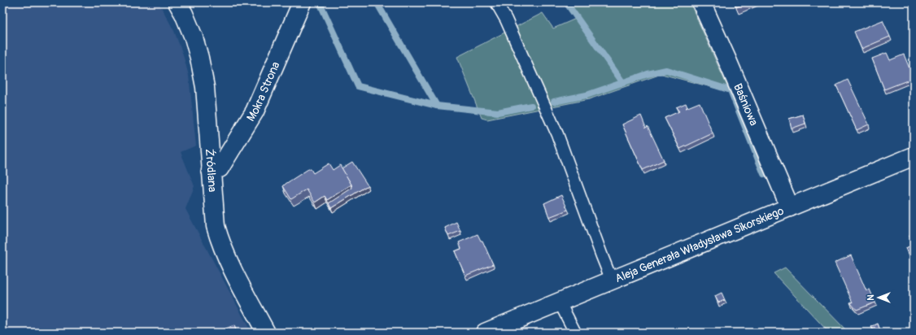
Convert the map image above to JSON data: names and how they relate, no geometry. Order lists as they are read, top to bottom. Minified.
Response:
{"streets":{"street":["Mokra Strona","Baśniowa","Źródlana","Aleja Generała Władysława Sikorskiego"]},"crossings":[["Mokra Strona","Źródlana"],["Baśniowa","Aleja Generała Władysława Sikorskiego"]],"north":"left"}
